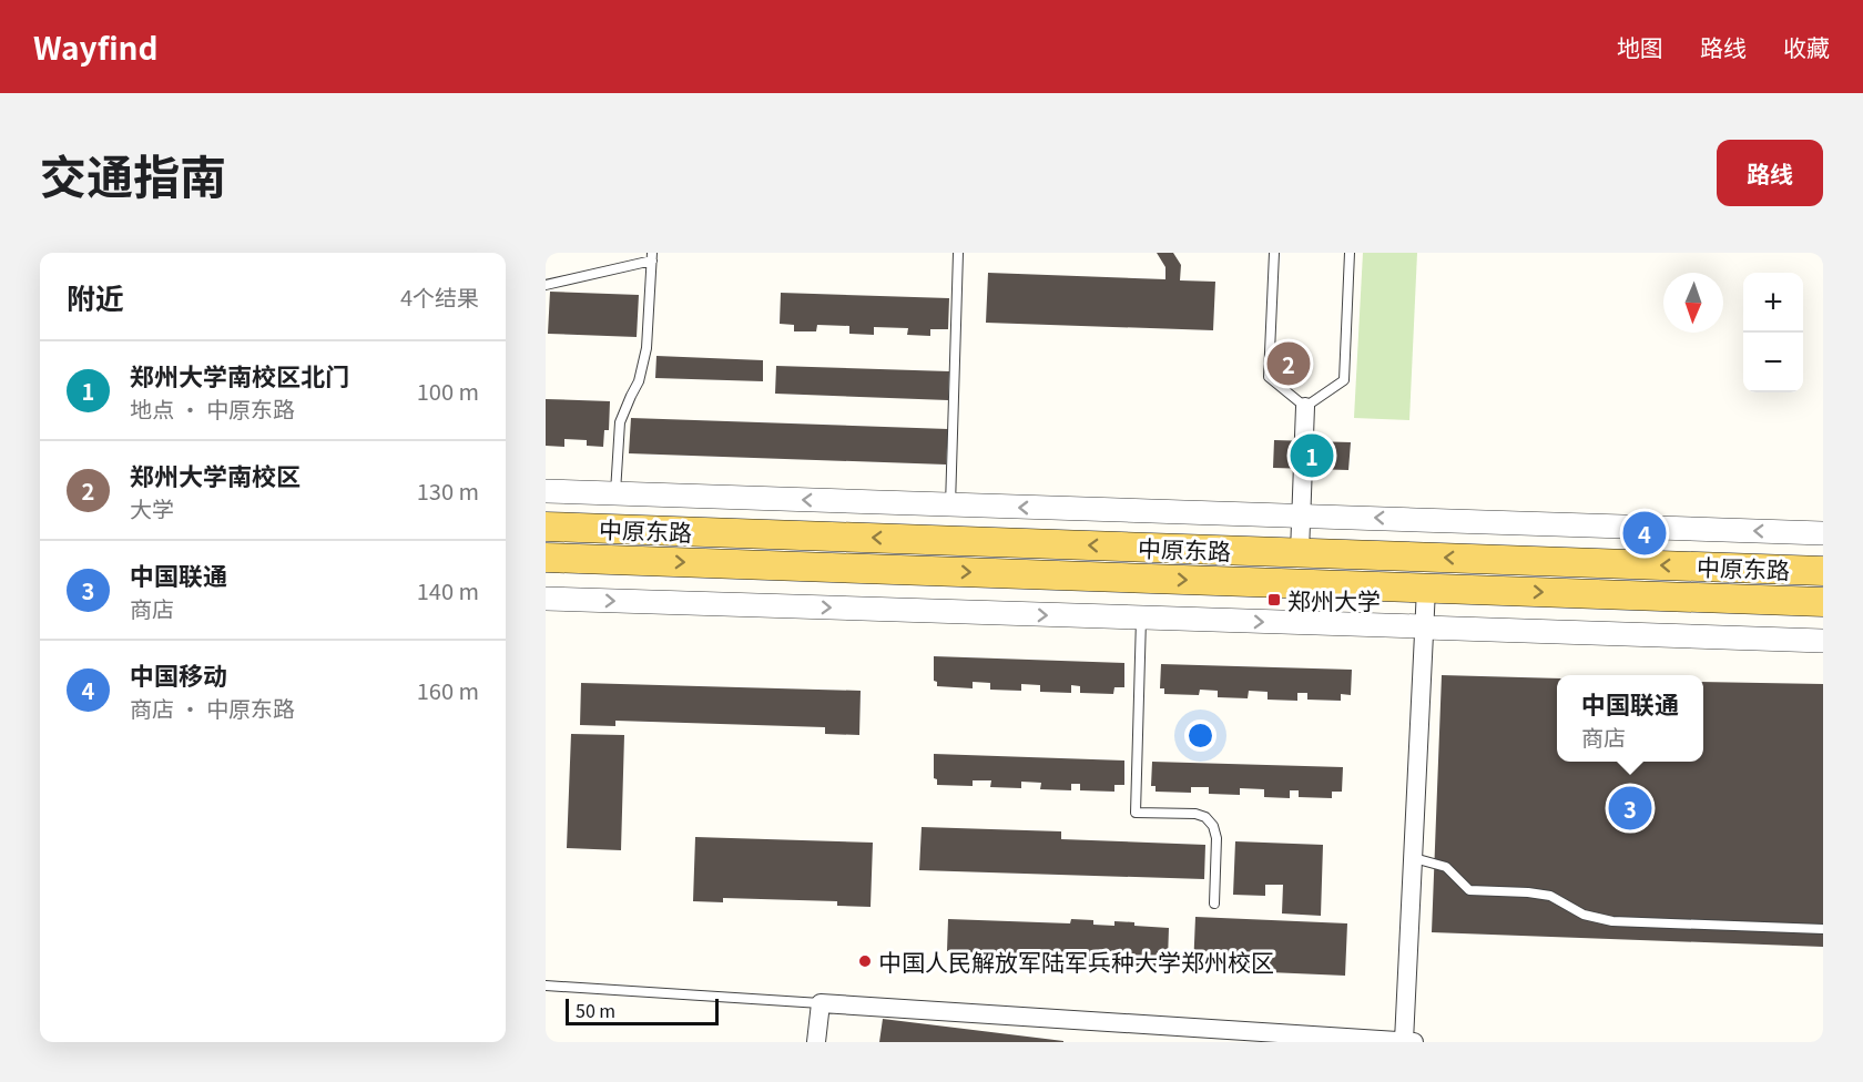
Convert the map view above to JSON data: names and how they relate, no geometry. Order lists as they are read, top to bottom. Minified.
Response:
{"streets":{"main road":["中原东路"]},"places":{"transit":["郑州大学"],"other":["中国人民解放军陆军兵种大学郑州校区"]},"scale_bar":"50 m","north":"bottom","page":{"header":"Wayfind","nav":["地图","路线","收藏"],"title":"交通指南","buttons":"路线","heading":["附近","4个结果"],"map_buttons":["+","−"],"list":[{"mark":"1","name":"郑州大学南校区北门","note":"地点 · 中原东路","value":"100 m"},{"mark":"2","name":"郑州大学南校区","note":"大学","value":"130 m"},{"mark":"3","name":"中国联通","note":"商店","value":"140 m"},{"mark":"4","name":"中国移动","note":"商店 · 中原东路","value":"160 m"}],"pins":["2","1","4","3"],"popup":["中国联通","商店"],"scale":"50 m"}}
